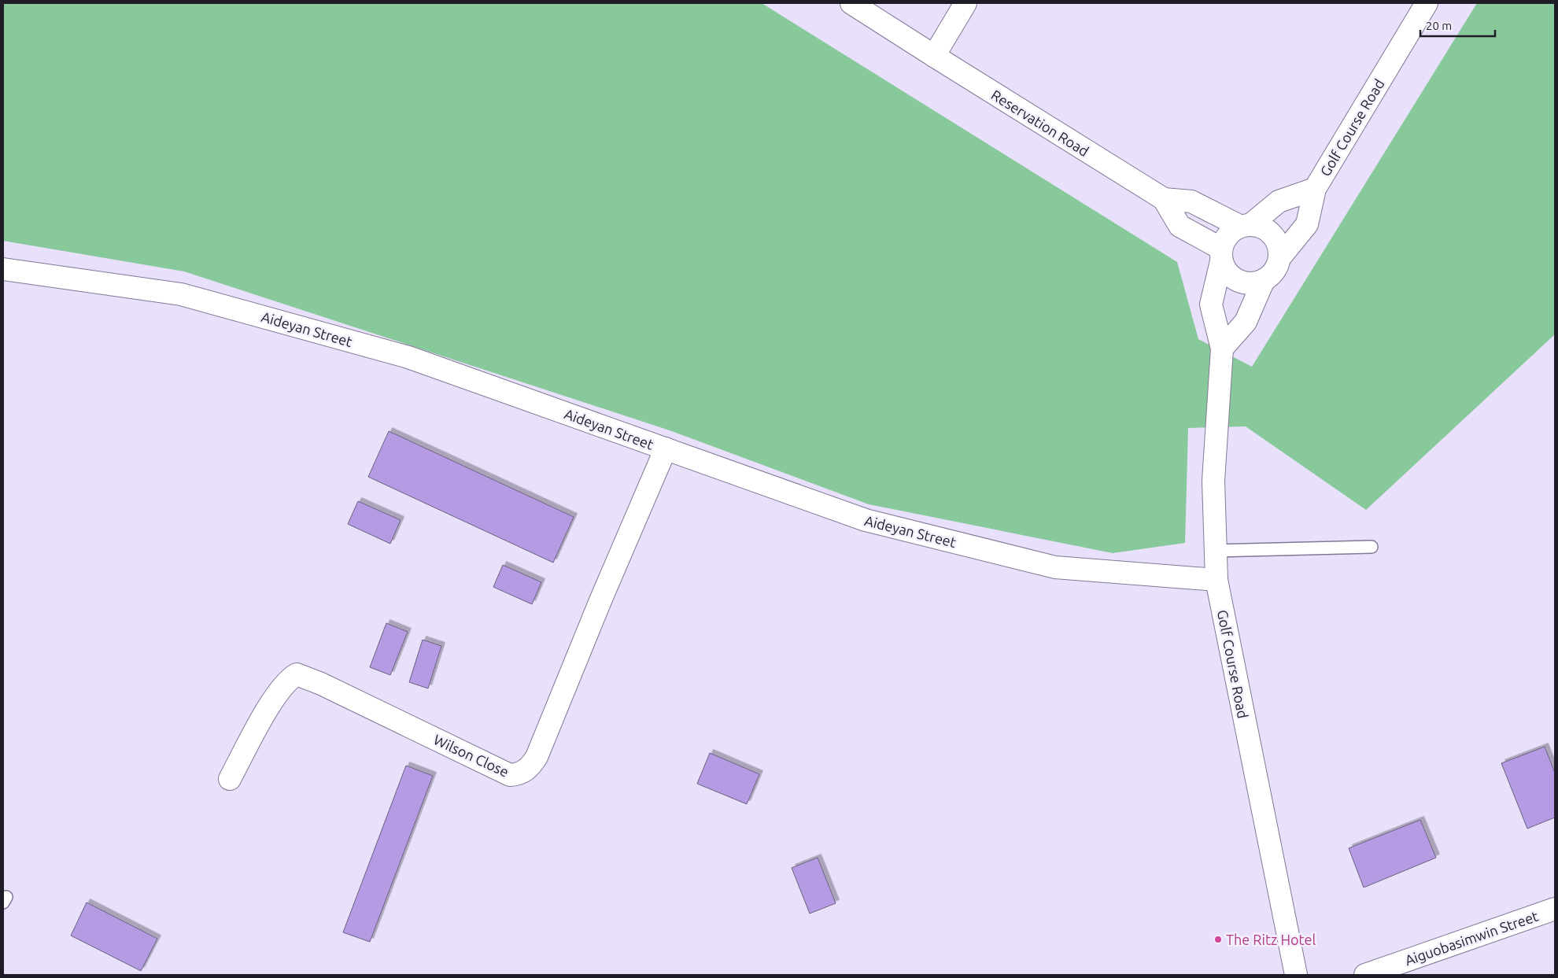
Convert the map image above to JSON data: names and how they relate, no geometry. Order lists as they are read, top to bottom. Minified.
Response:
{"streets":{"street":["Reservation Road","Golf Course Road","Aideyan Street","Wilson Close","Aiguobasimwin Street"]},"crossings":[["Reservation Road","Golf Course Road"],["Golf Course Road","Aideyan Street"],["Aideyan Street","Wilson Close"]],"places":["The Ritz Hotel"],"scale_bar":"20 m"}
